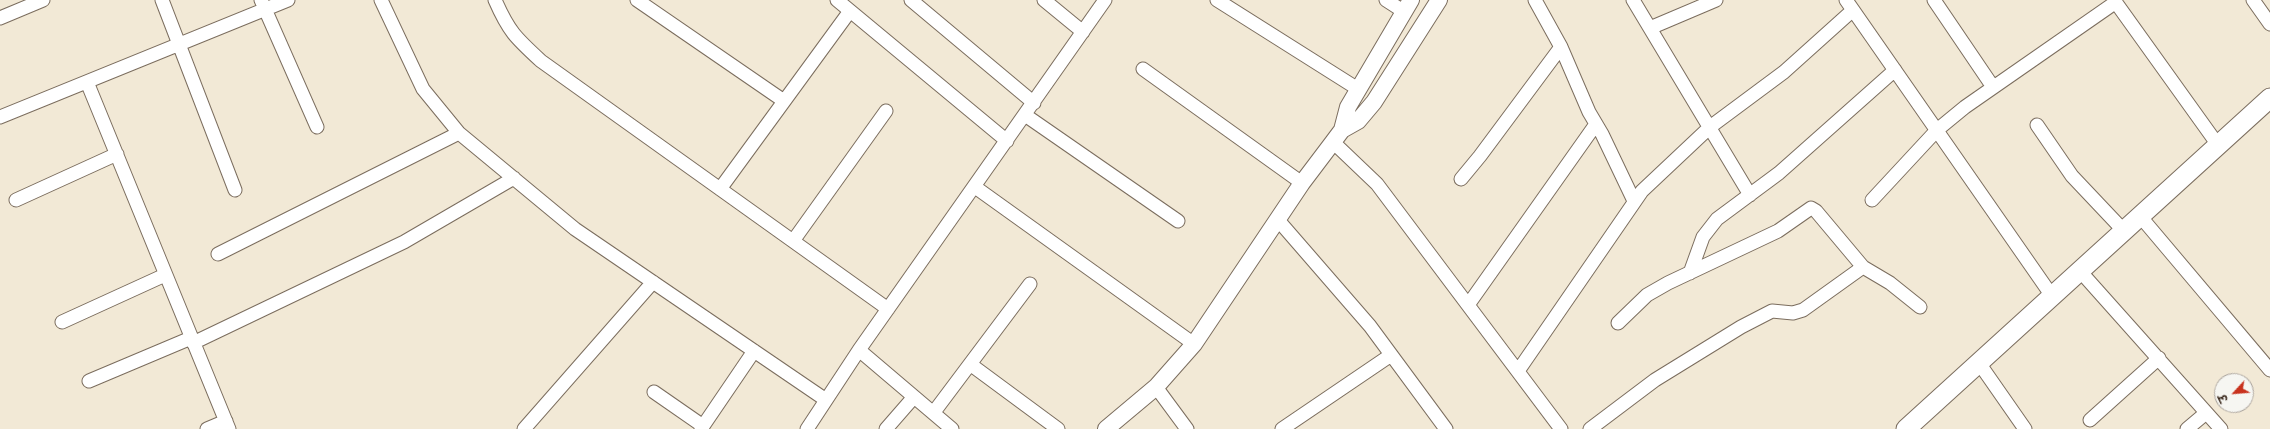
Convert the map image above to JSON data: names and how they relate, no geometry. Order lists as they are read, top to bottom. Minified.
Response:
{"north":"bottom left"}
